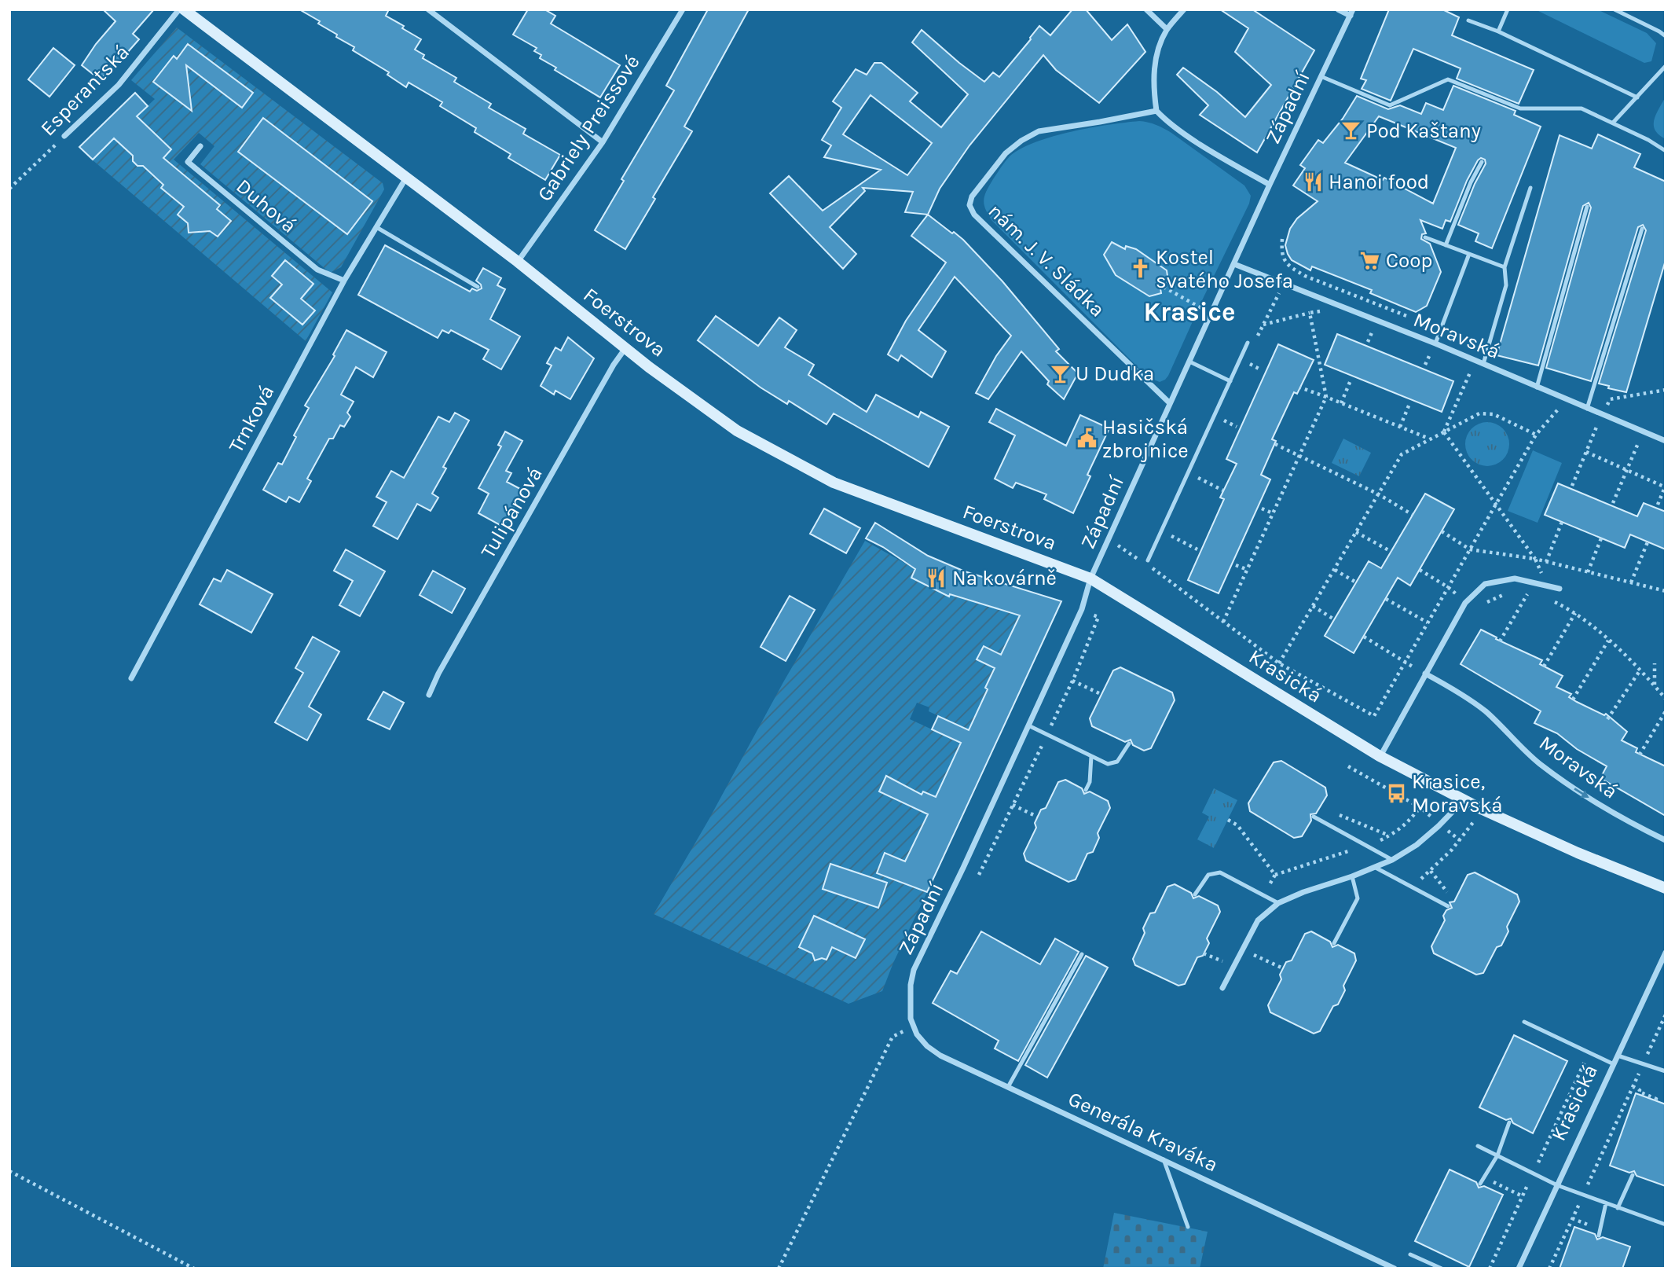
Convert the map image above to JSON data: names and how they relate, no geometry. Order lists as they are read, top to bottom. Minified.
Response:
{"streets":{"street":["Esperantská","Západní","Gabriely Preissové","Duhová","nám. J. V. Sládka","Foerstrova","Moravská","Trnková","Tulipánová","Krasická","Generála Kraváka"]},"crossings":[["Západní","nám. J. V. Sládka"],["Západní","Foerstrova"],["Západní","Moravská"],["Západní","Krasická"],["Západní","Generála Kraváka"],["Gabriely Preissové","Foerstrova"],["Duhová","Trnková"],["Foerstrova","Trnková"],["Foerstrova","Tulipánová"],["Foerstrova","Krasická"]],"one_way":["Moravská"],"districts":["Krasice"],"places":{"bar":["Pod Kaštany","U Dudka"],"restaurant":["Hanoi food","Na kovárně"],"supermarket":["Coop"],"church":["Kostel svatého Josefa"],"public building":["Hasičská zbrojnice"],"bus stop":["Krasice, Moravská"]}}
